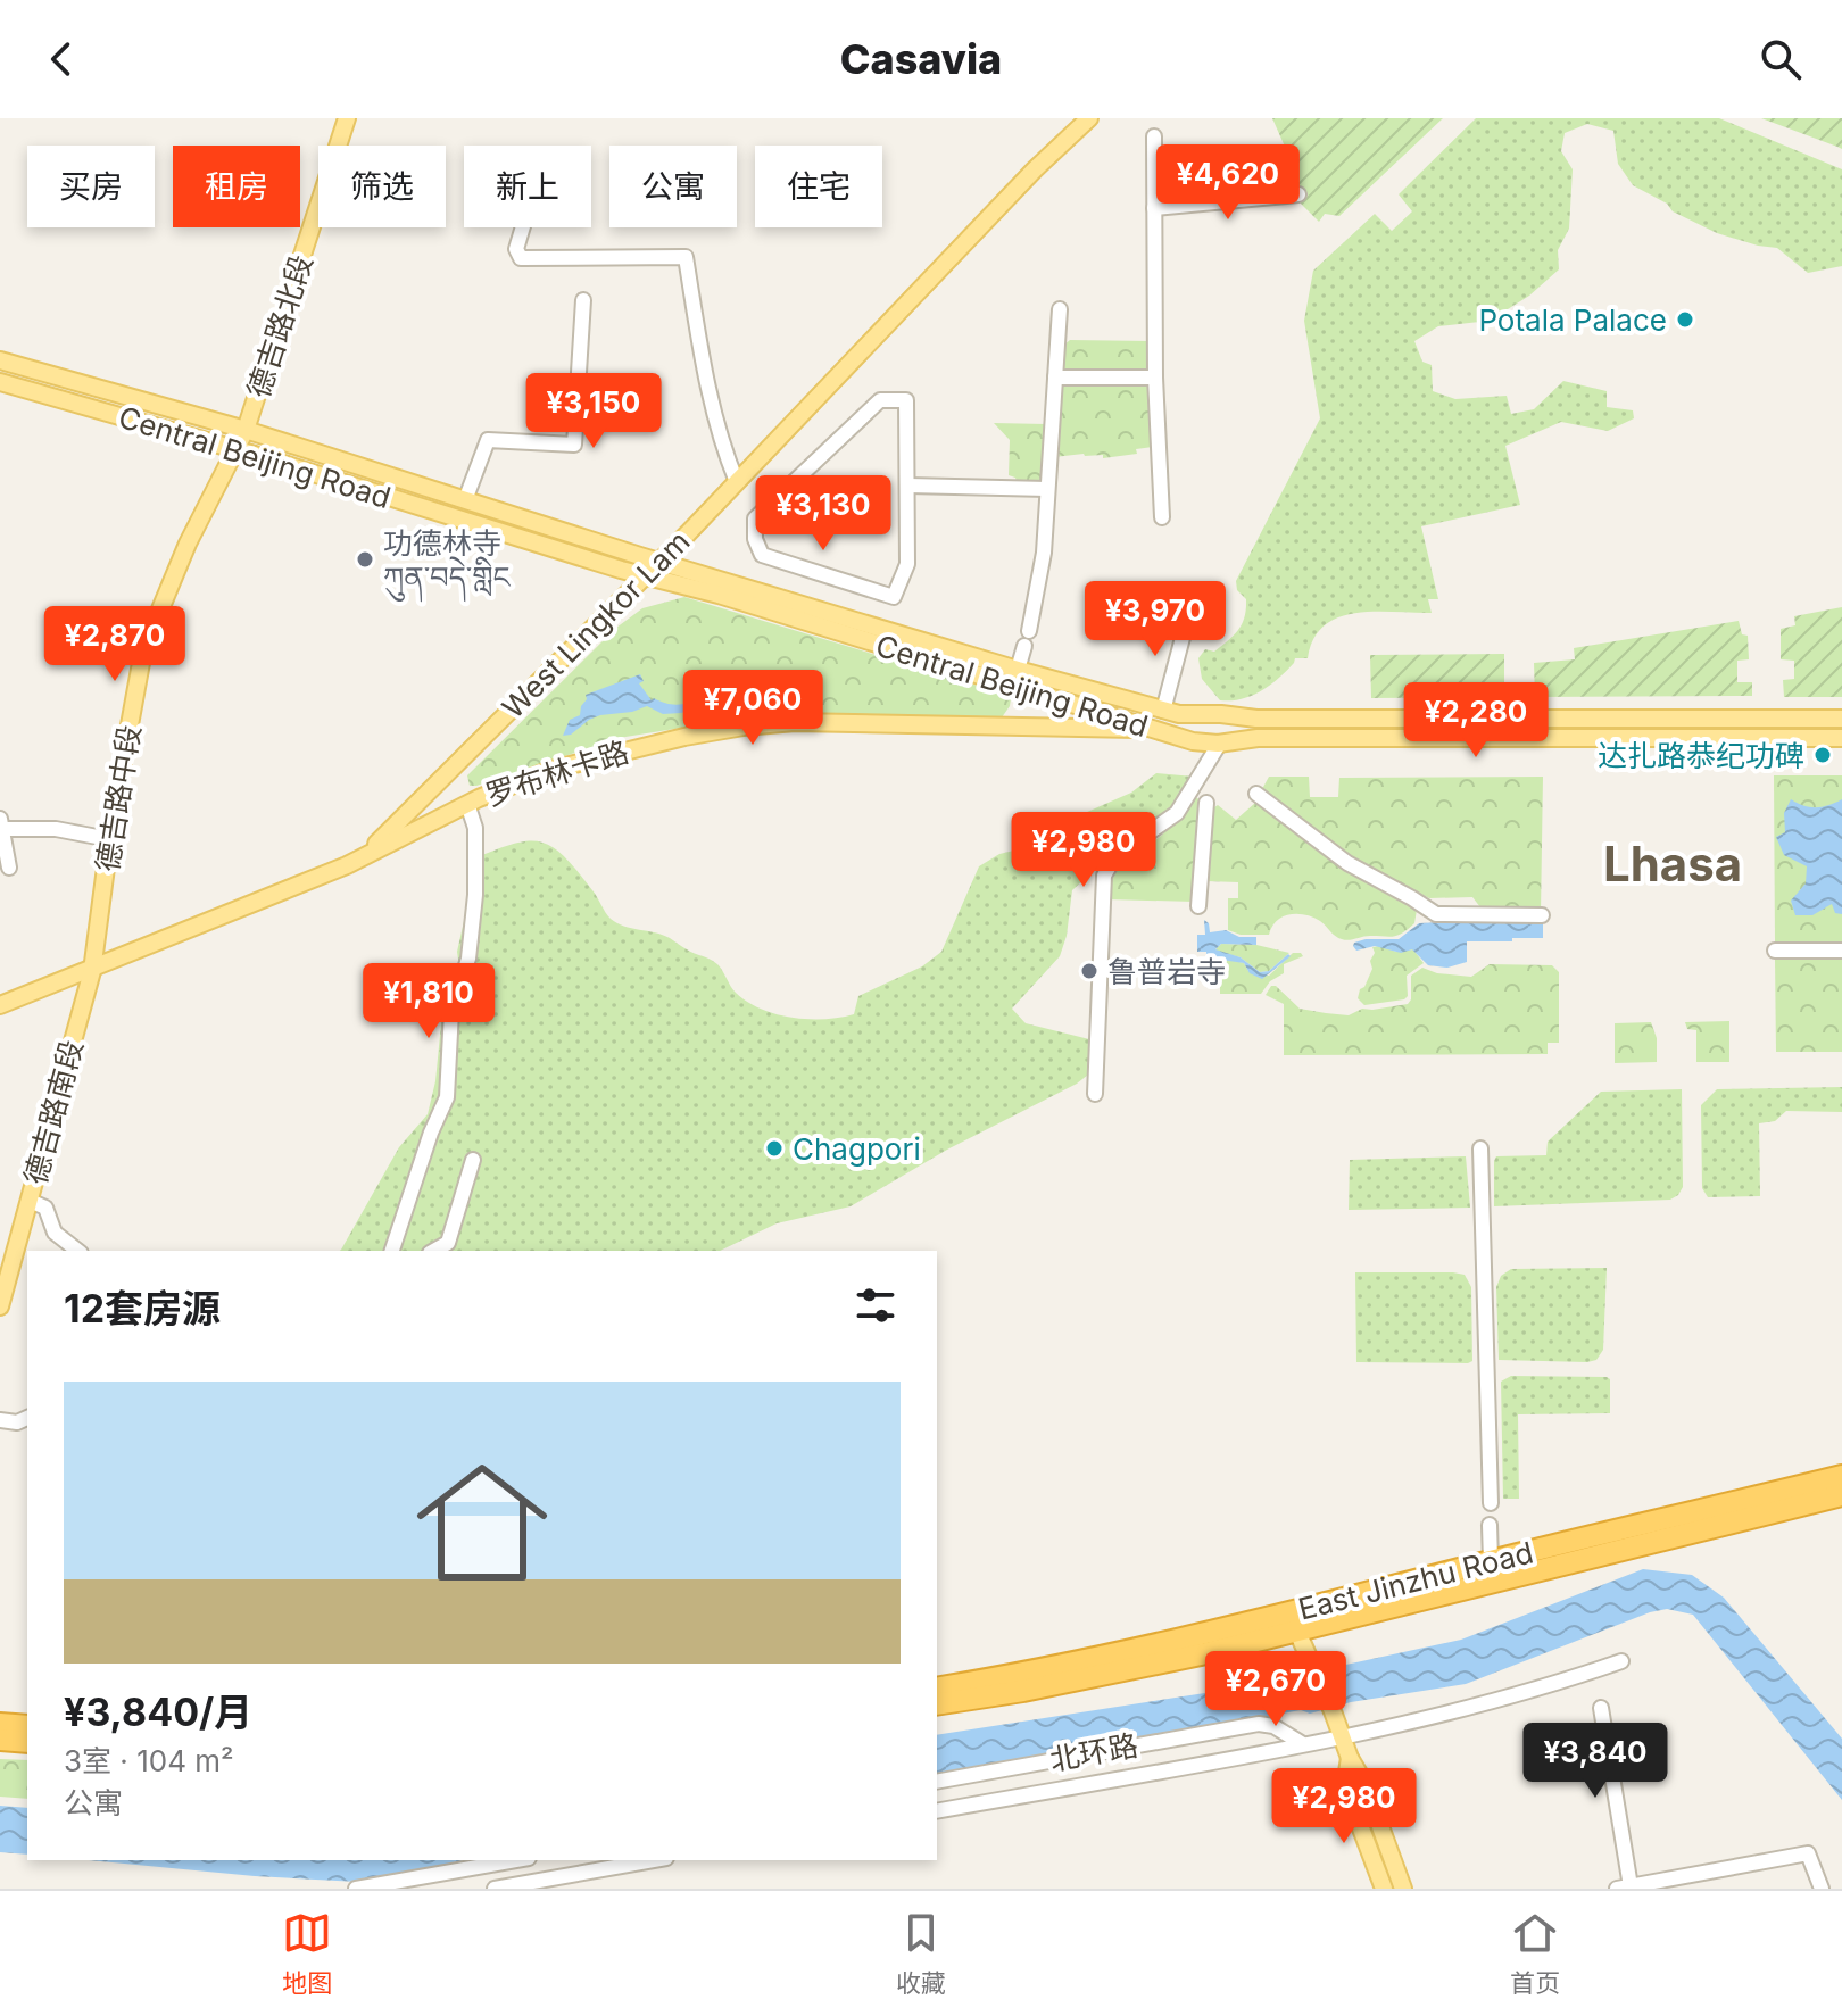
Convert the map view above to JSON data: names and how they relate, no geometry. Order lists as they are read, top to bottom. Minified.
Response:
{"streets":{"highway":["East Jinzhu Road"],"main road":["德吉路北段","Central Beijing Road","West Lingkor Lam","罗布林卡路","德吉路中段","德吉路南段"],"street":["北环路"]},"crossings":[["德吉路北段","Central Beijing Road"],["德吉路北段","德吉路中段"],["Central Beijing Road","West Lingkor Lam"],["Central Beijing Road","罗布林卡路"],["Central Beijing Road","德吉路中段"],["West Lingkor Lam","罗布林卡路"],["罗布林卡路","德吉路中段"],["罗布林卡路","德吉路南段"],["德吉路中段","德吉路南段"]],"districts":["Lhasa"],"places":["Potala Palace","功德林寺 ཀུན་བདེ་གླིང","达扎路恭纪功碑","鲁普岩寺","Chagpori"],"page":{"header":"Casavia","price":["¥4,620","¥3,150","¥3,130","¥3,970","¥2,870","¥7,060","¥2,280","¥2,980","¥1,810","¥2,670","¥3,840","¥2,980"],"chip":["买房","租房","筛选","新上","公寓","住宅"],"heading":"12套房源","list":[{"name":"¥3,840/月","note":"3室 · 104 m² · 公寓"}],"tabs":["地图","收藏","首页"]}}
